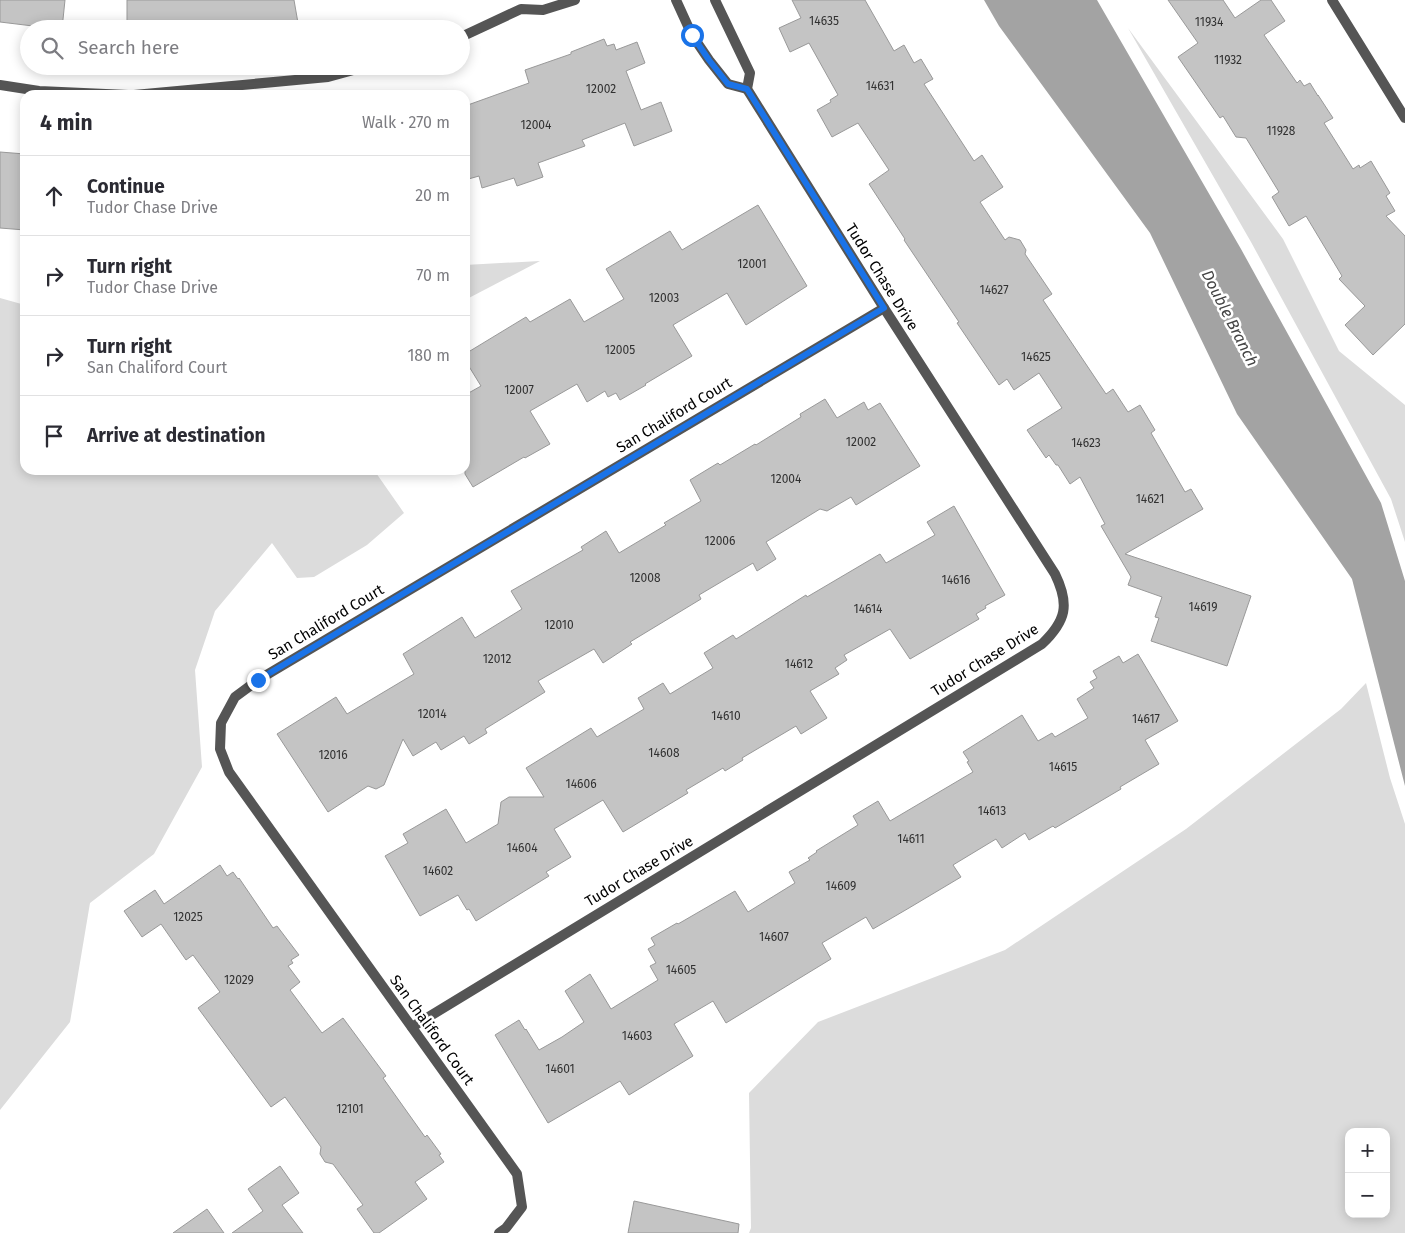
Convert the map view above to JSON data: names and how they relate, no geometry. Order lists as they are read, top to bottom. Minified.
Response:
{"streets":{"street":["Tudor Chase Drive","San Chaliford Court"]},"crossings":[["Tudor Chase Drive","San Chaliford Court"]],"water":["Double Branch"],"house_numbers":["14635","11934","11932","14631","12002","12004","11928","12001","14627","12003","12005","14625","12007","12002","14623","12004","14621","12006","12008","14616","14619","14614","12010","12012","14612","12014","14610","14617","14608","12016","14615","14606","14613","14611","14604","14602","14609","12025","14607","14605","12029","14603","14601","12101"],"page":{"search":"Search here","heading":["4 min","Walk · 270 m"],"list":[["Continue","Tudor Chase Drive","20 m"],["Turn right","Tudor Chase Drive","70 m"],["Turn right","San Chaliford Court","180 m"],"Arrive at destination"],"map_buttons":["+","−"]}}
